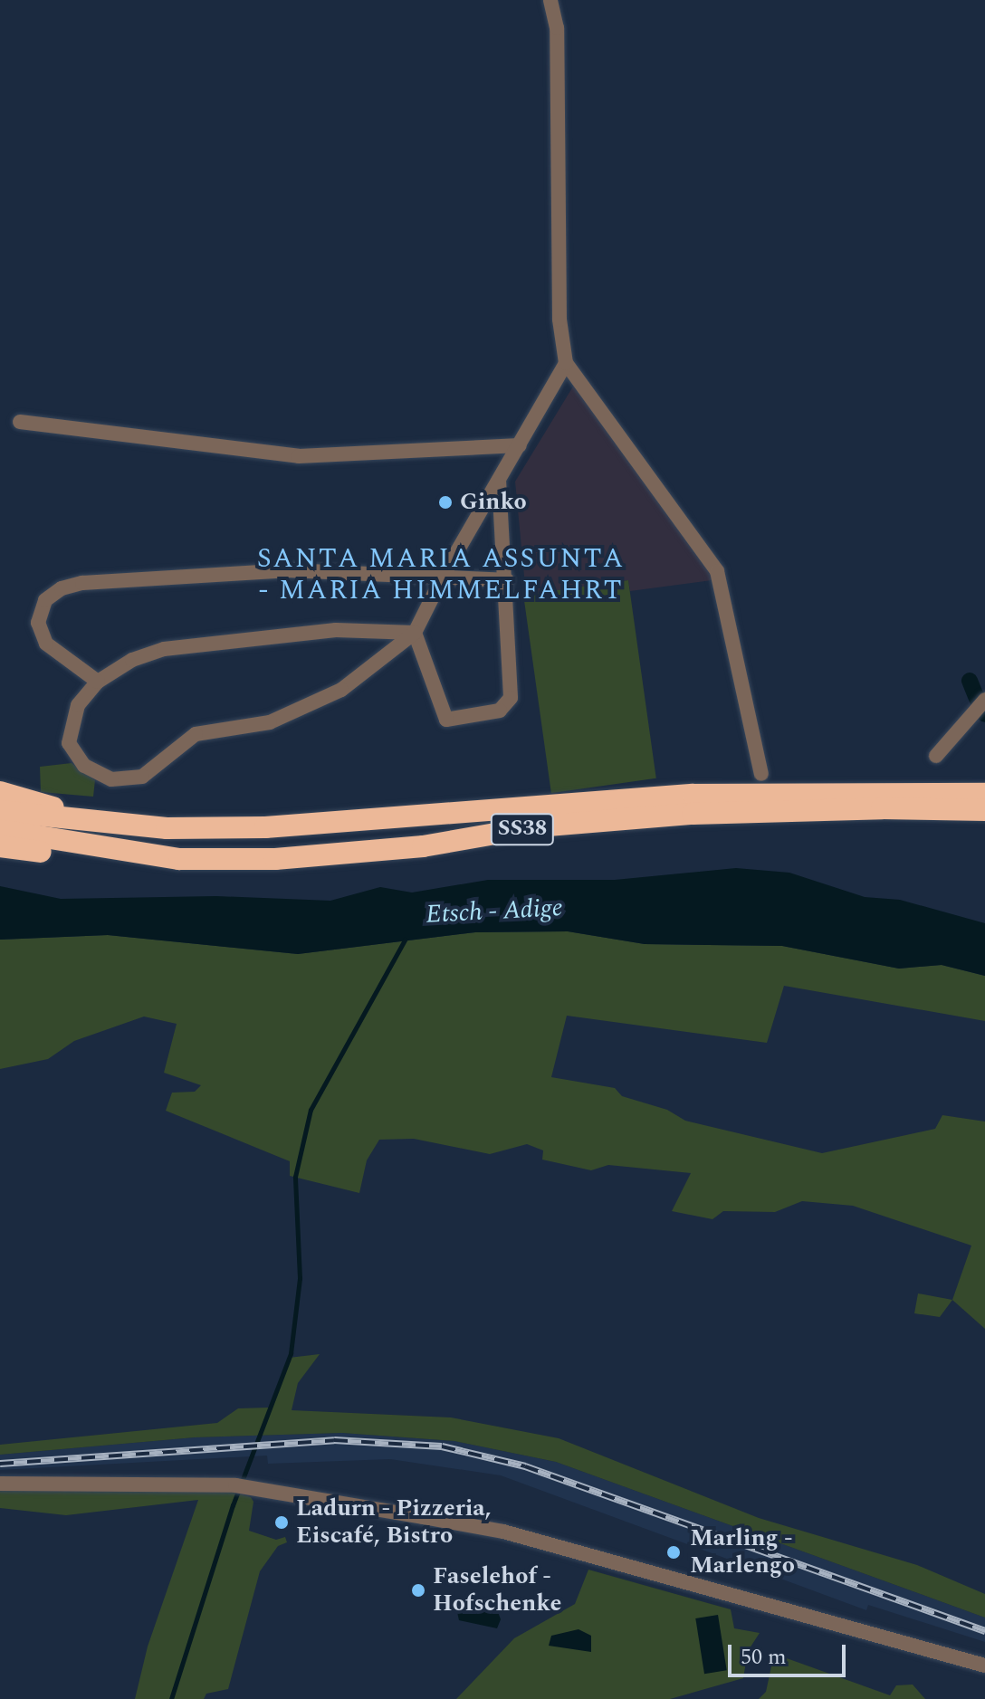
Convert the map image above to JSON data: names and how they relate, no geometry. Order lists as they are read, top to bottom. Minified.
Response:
{"streets":{"highway":["SS38"]},"districts":["SANTA MARIA ASSUNTA - MARIA HIMMELFAHRT"],"water":["Etsch - Adige"],"places":["Ginko","Ladurn - Pizzeria, Eiscafé, Bistro","Marling - Marlengo","Faselehof - Hofschenke"],"scale_bar":"50 m"}
